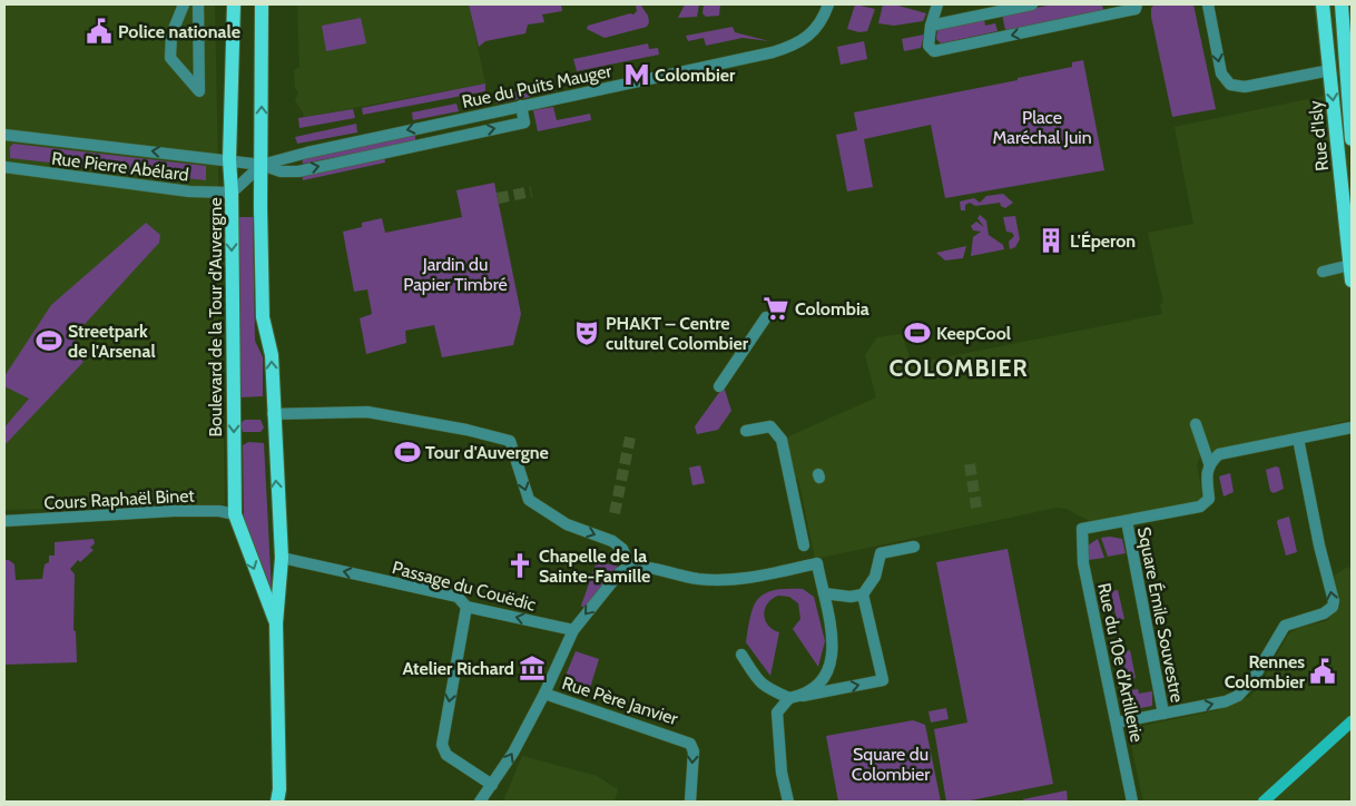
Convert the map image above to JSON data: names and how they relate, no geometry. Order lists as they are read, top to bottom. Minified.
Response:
{"streets":{"main road":["Rue d'Isly","Boulevard de la Tour d'Auvergne"],"street":["Rue du Puits Mauger","Rue Pierre Abélard","Cours Raphaël Binet","Passage du Couëdic","Square Émile Souvestre","Rue du 10e d'Artillerie","Rue Père Janvier"]},"crossings":[["Rue du Puits Mauger","Rue Pierre Abélard"],["Rue du Puits Mauger","Boulevard de la Tour d'Auvergne"],["Rue Pierre Abélard","Boulevard de la Tour d'Auvergne"],["Boulevard de la Tour d'Auvergne","Cours Raphaël Binet"],["Boulevard de la Tour d'Auvergne","Passage du Couëdic"],["Square Émile Souvestre","Rue du 10e d'Artillerie"]],"one_way":["Passage du Couëdic","Rue Père Janvier"],"districts":["COLOMBIER"],"parks":["Place Maréchal Juin","Jardin du Papier Timbré","Square du Colombier"],"places":{"public building":["Police nationale","Rennes Colombier"],"metro station":["Colombier"],"building":["L'Éperon"],"supermarket":["Colombia"],"theatre":["PHAKT – Centre culturel Colombier"],"sports":["KeepCool","Streetpark de l'Arsenal","Tour d'Auvergne"],"church":["Chapelle de la Sainte-Famille"],"museum":["Atelier Richard"]}}
